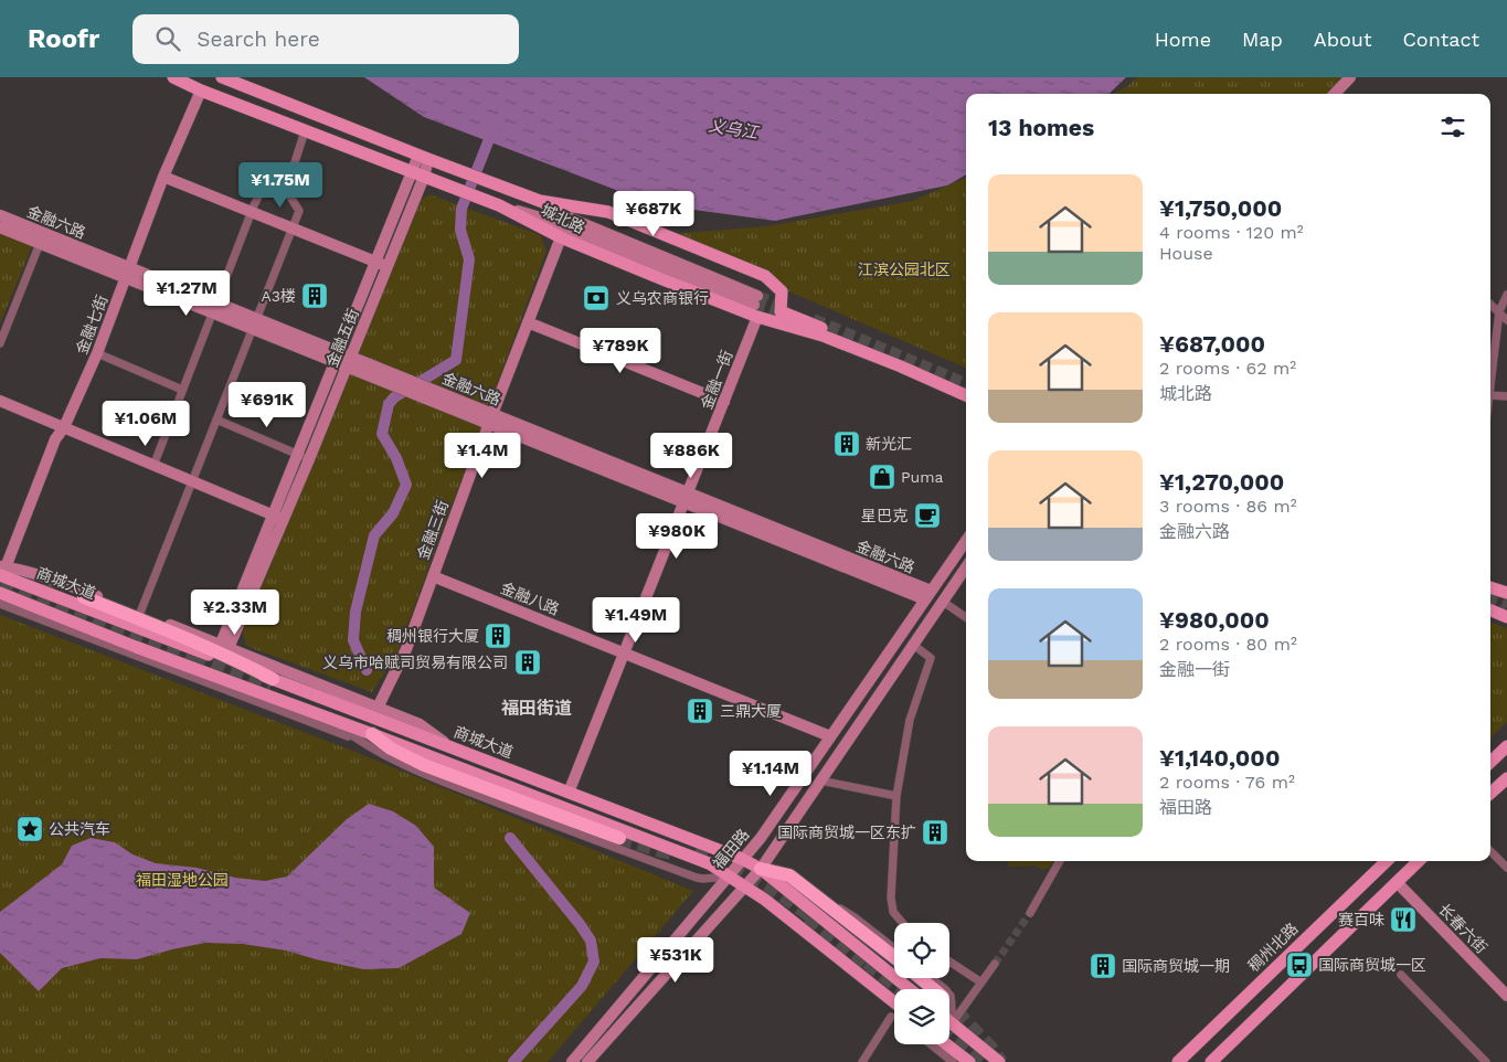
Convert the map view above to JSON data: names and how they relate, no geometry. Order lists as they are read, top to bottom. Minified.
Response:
{"streets":{"main road":["城北路","商城大道","稠州北路"],"street":["金融六路","金融七街","金融五街","金融一街","金融三街","金融八路","福田路","长春六街"]},"crossings":[["城北路","金融七街"],["城北路","金融五街"],["城北路","金融一街"],["城北路","金融三街"],["金融六路","金融七街"],["金融六路","金融五街"],["金融六路","金融一街"],["金融六路","金融三街"],["金融六路","福田路"],["金融七街","商城大道"],["金融一街","商城大道"],["金融一街","金融八路"],["金融三街","金融八路"],["商城大道","福田路"],["金融八路","福田路"]],"districts":["福田街道"],"water":["义乌江"],"parks":["江滨公园北区","福田湿地公园"],"places":{"building":["A3楼","新光汇","稠州银行大厦","义乌市哈赋司贸易有限公司","三鼎大厦","国际商贸城一区东扩","国际商贸城一期"],"bank":["义乌农商银行"],"shop":["Puma"],"cafe":["星巴克"],"place":["公共汽车"],"restaurant":["赛百味"],"bus stop":["国际商贸城一区"]},"page":{"header":"Roofr","search":"Search here","nav":["Home","Map","About","Contact"],"heading":"13 homes","list":[{"name":"¥1,750,000","note":"4 rooms · 120 m² · House"},{"name":"¥687,000","note":"2 rooms · 62 m² · 城北路"},{"name":"¥1,270,000","note":"3 rooms · 86 m² · 金融六路"},{"name":"¥980,000","note":"2 rooms · 80 m² · 金融一街"},{"name":"¥1,140,000","note":"2 rooms · 76 m² · 福田路"}],"price":["¥1.75M","¥687K","¥1.27M","¥789K","¥691K","¥1.06M","¥1.4M","¥886K","¥980K","¥2.33M","¥1.49M","¥1.14M","¥531K"]}}
